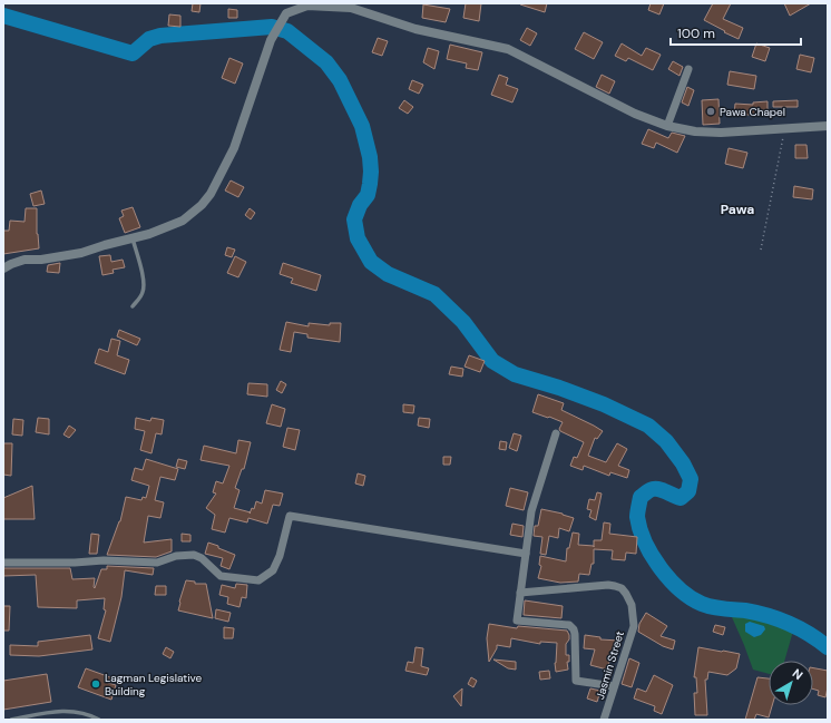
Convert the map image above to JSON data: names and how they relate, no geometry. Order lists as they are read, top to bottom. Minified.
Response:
{"streets":{"street":["Jasmin Street"]},"districts":["Pawa"],"places":["Pawa Chapel","Lagman Legislative Building"],"scale_bar":"100 m","north":"top right"}
